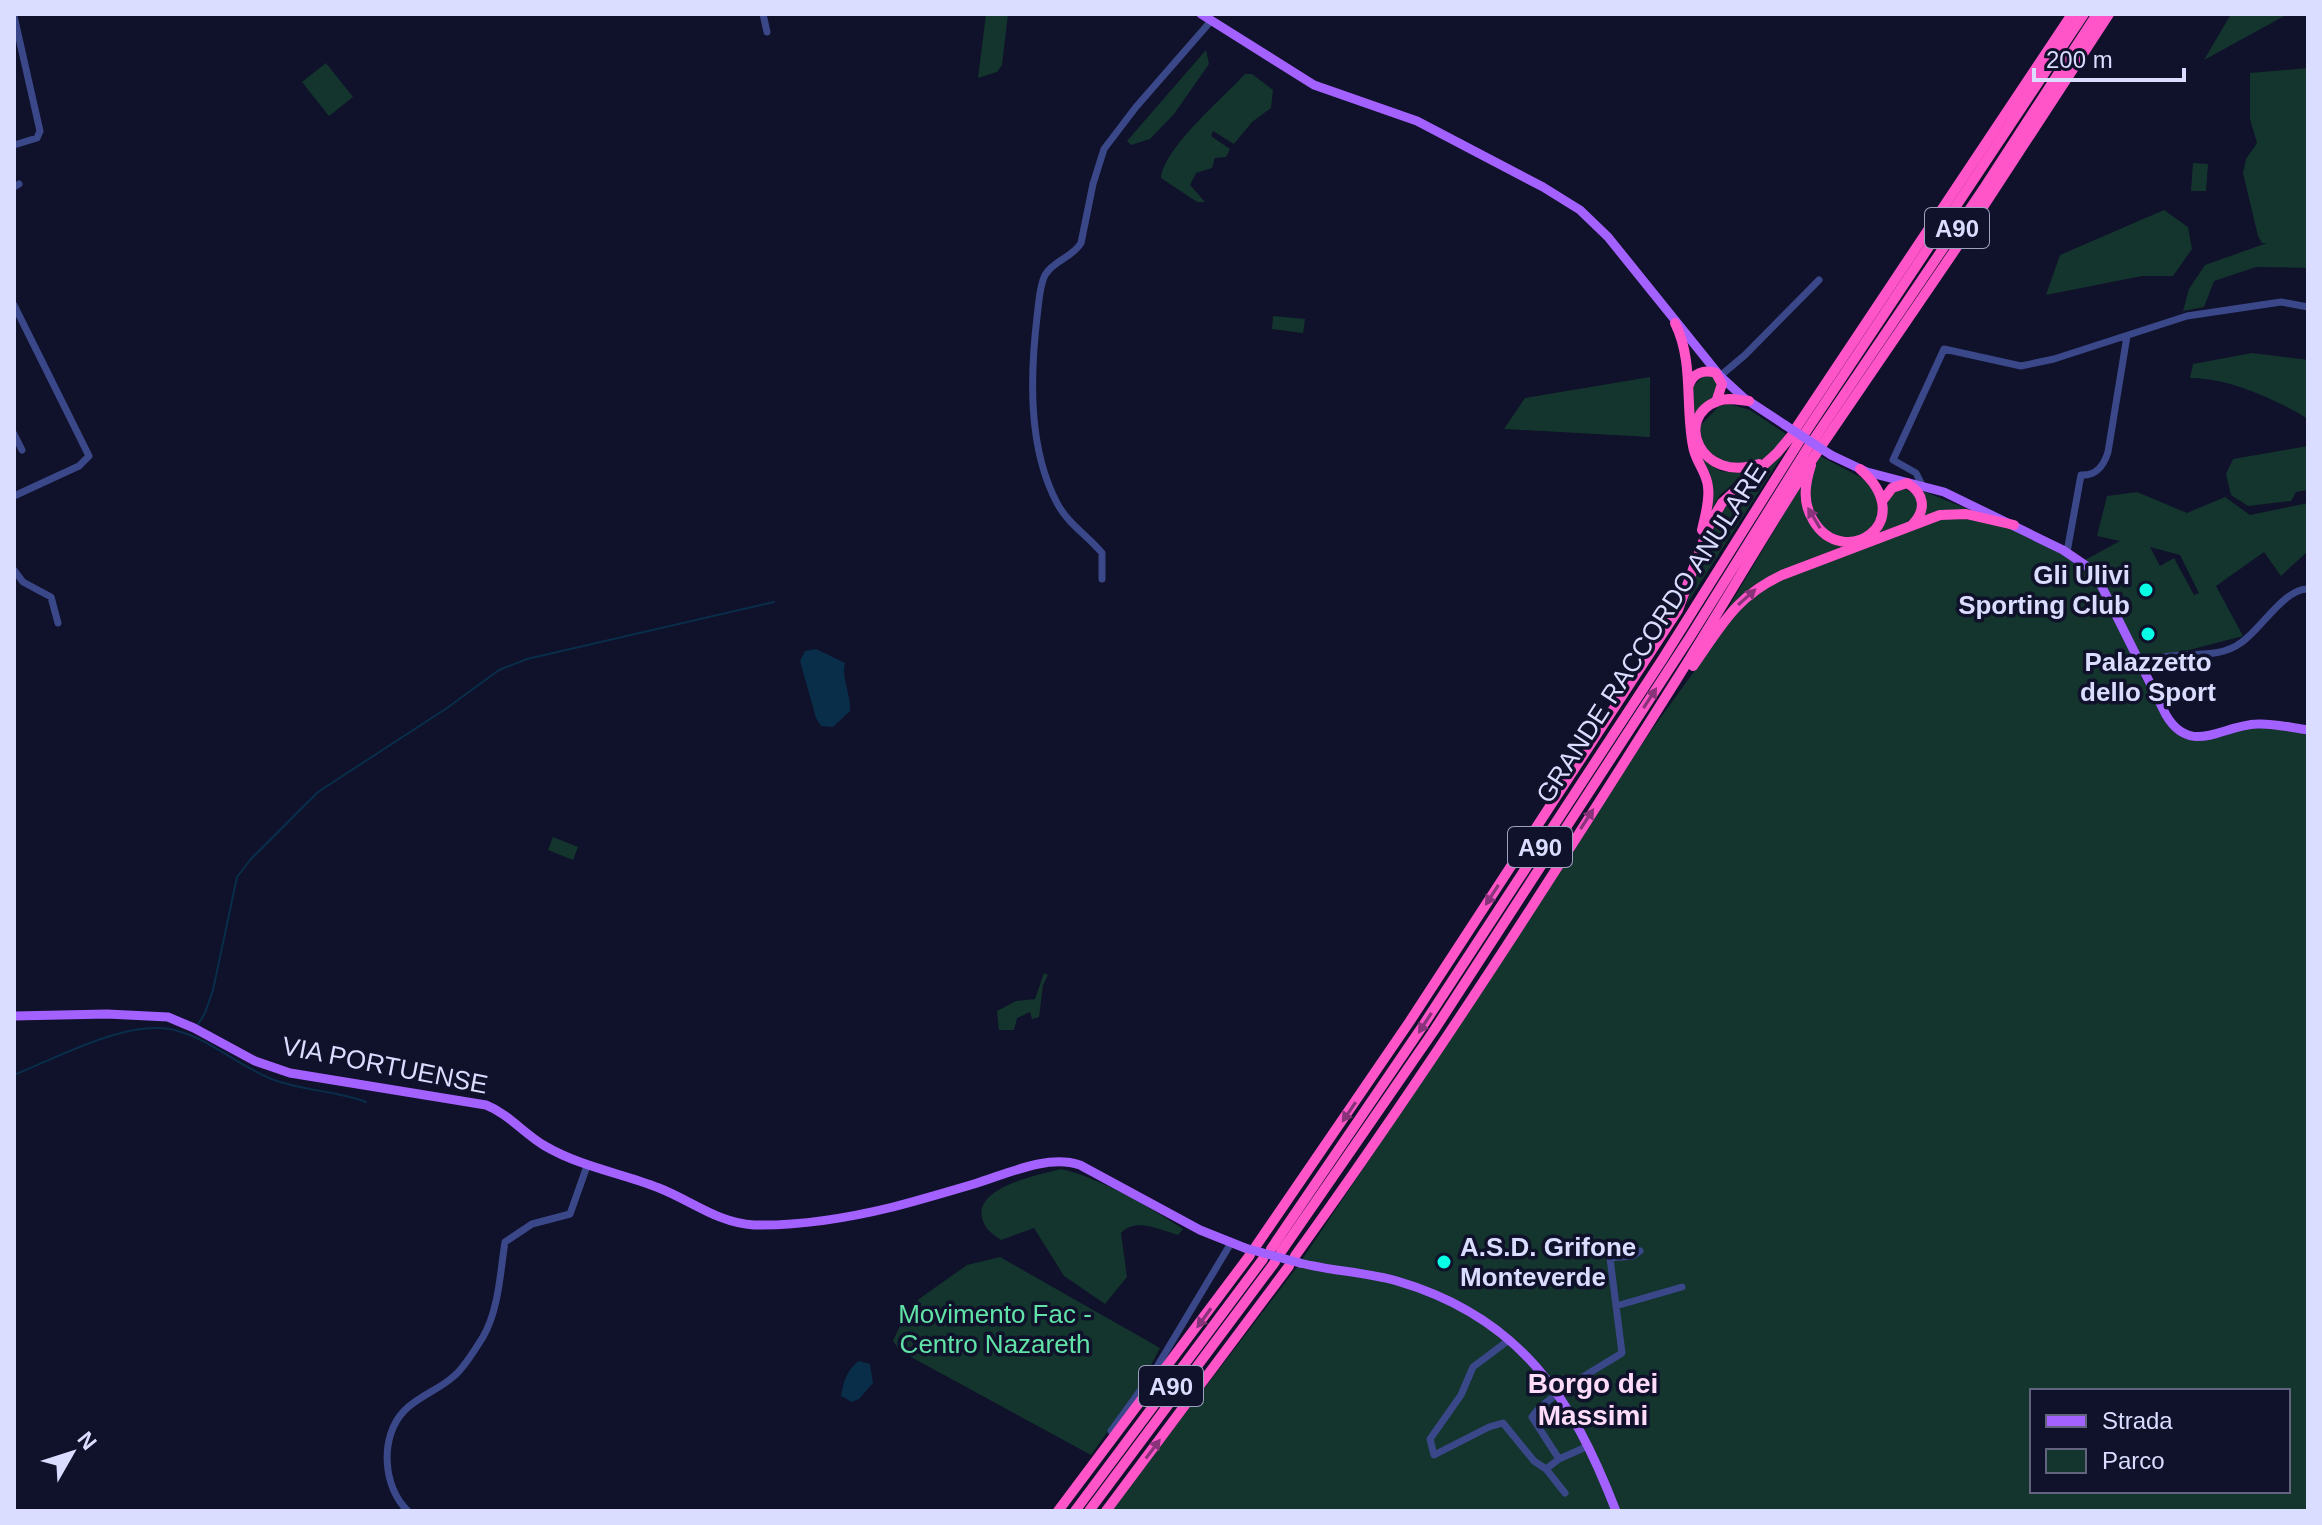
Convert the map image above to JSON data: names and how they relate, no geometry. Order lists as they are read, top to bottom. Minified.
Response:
{"streets":{"highway":["A90","GRANDE RACCORDO ANULARE"],"main road":["VIA PORTUENSE"]},"crossings":[["GRANDE RACCORDO ANULARE","VIA PORTUENSE"]],"districts":["Borgo dei Massimi"],"parks":["Movimento Fac - Centro Nazareth"],"places":["Gli Ulivi Sporting Club","Palazzetto dello Sport","A.S.D. Grifone Monteverde"],"legend":["Strada","Parco"],"scale_bar":"200 m","north":"top right"}
